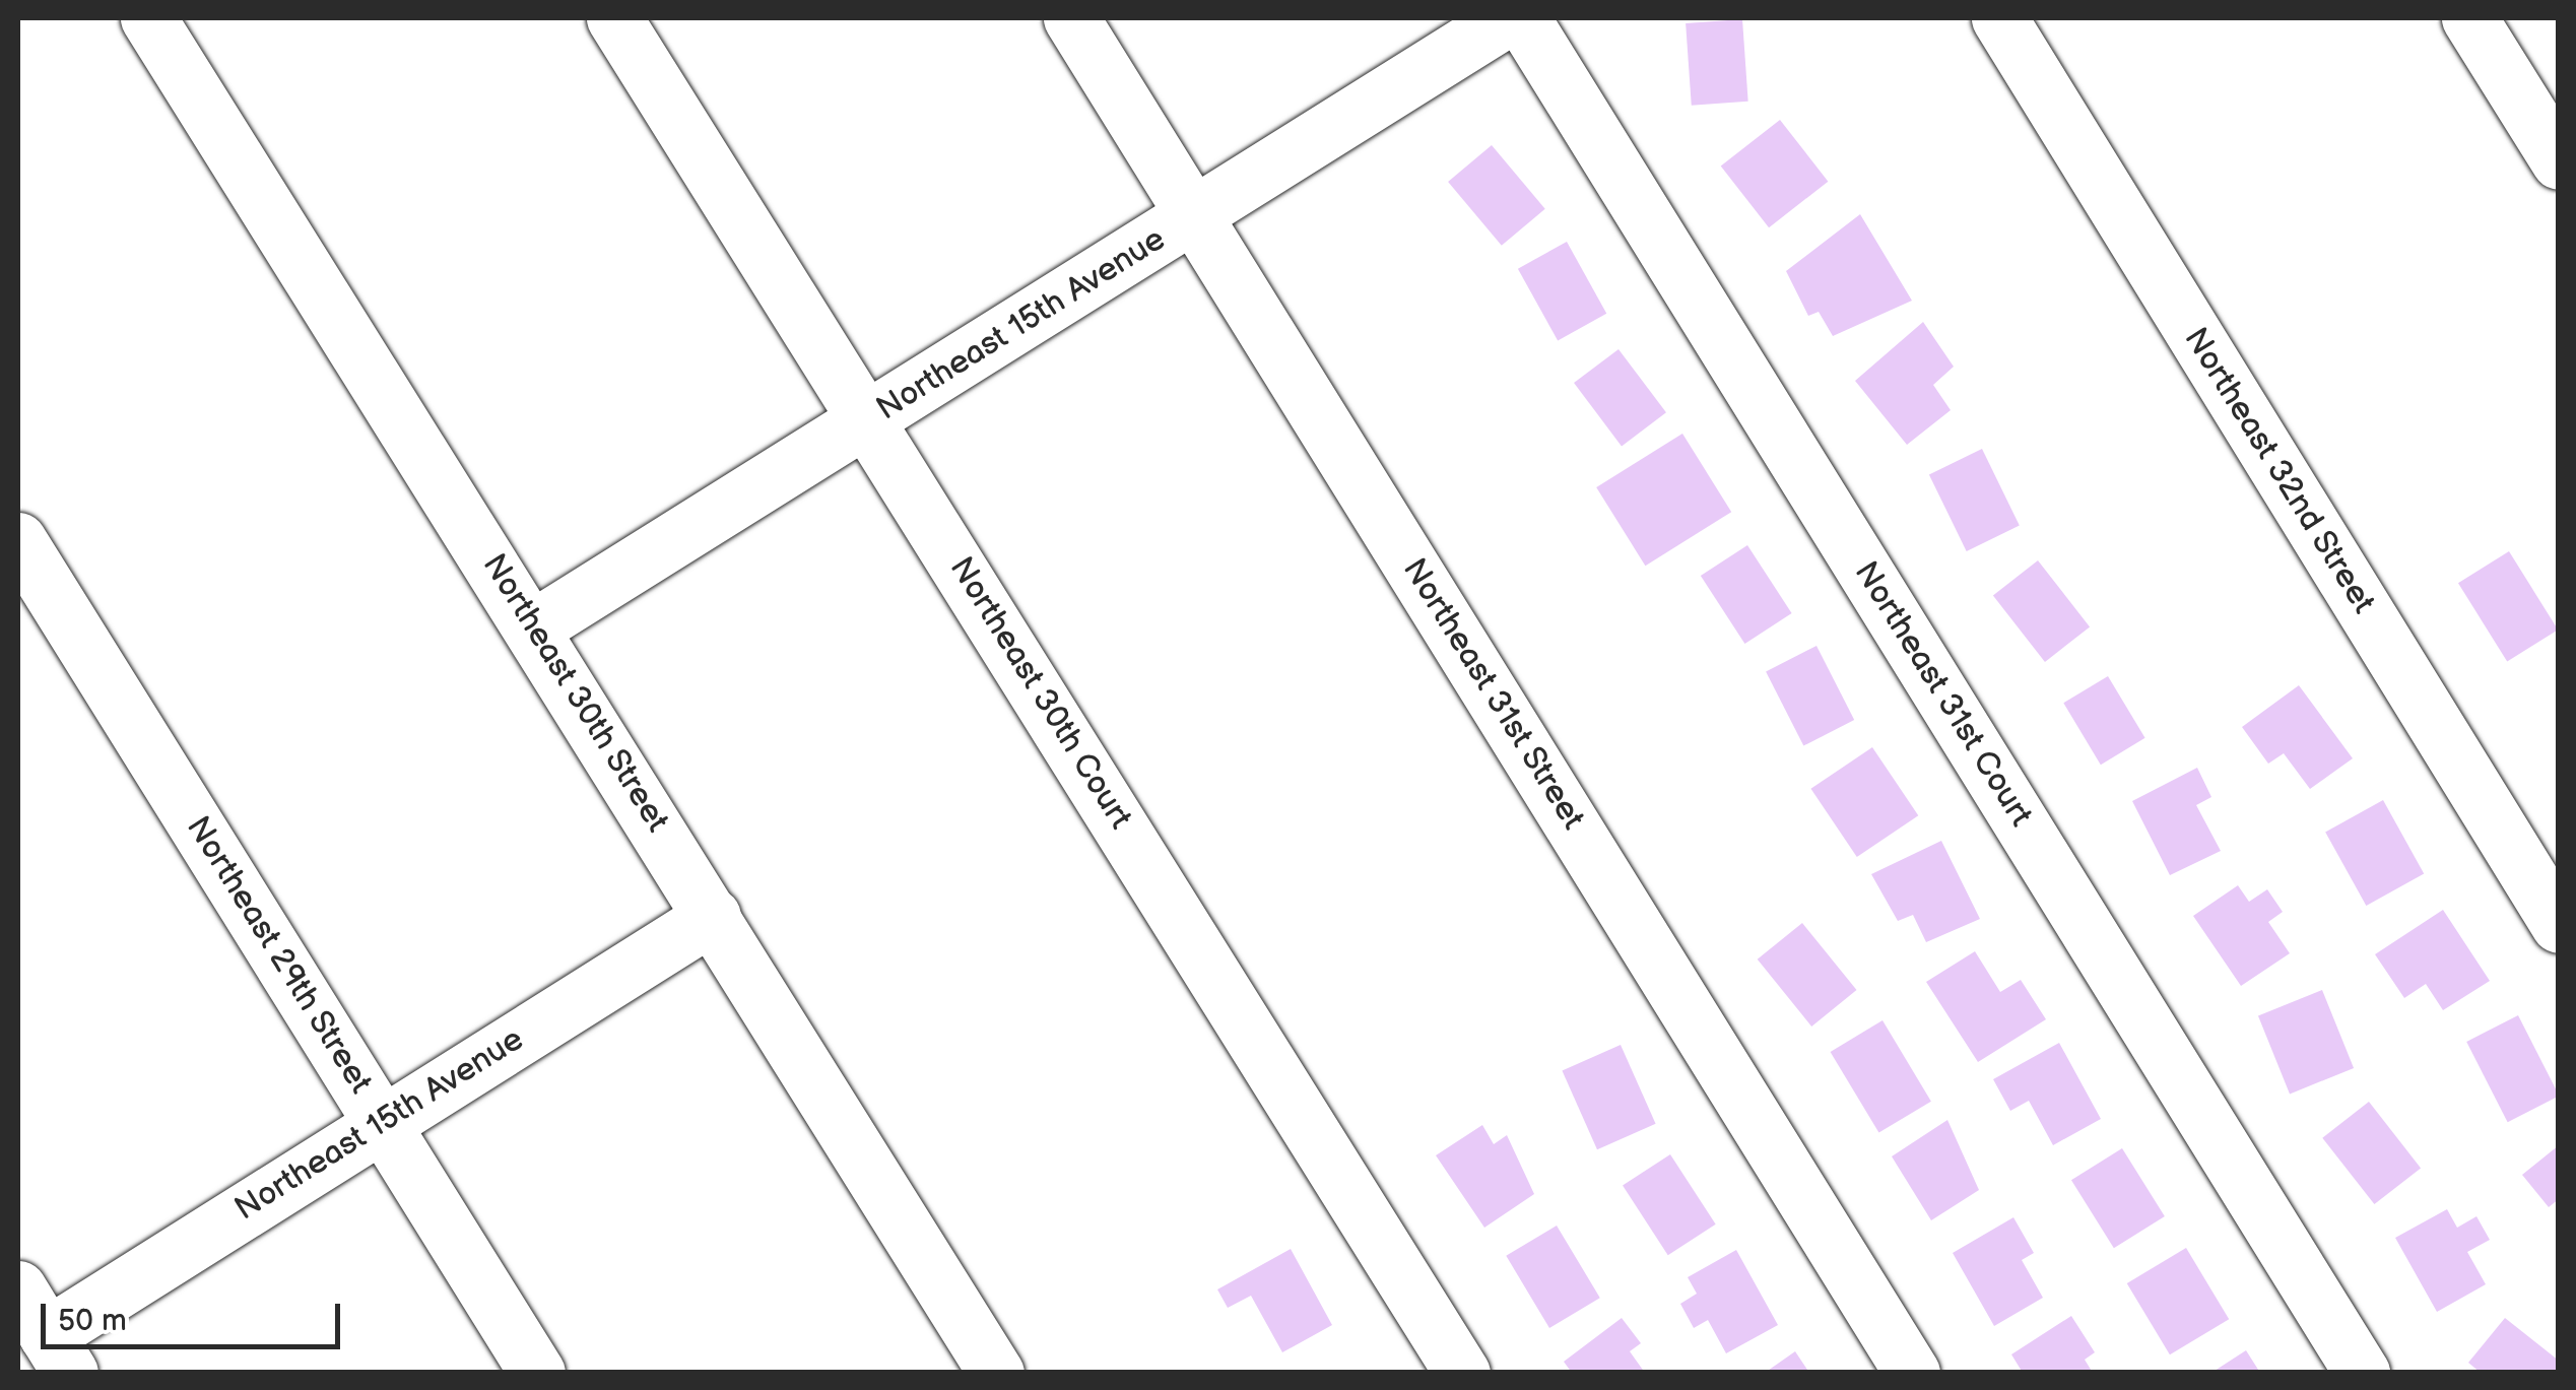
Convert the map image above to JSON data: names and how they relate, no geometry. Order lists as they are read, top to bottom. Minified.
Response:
{"streets":{"street":["Northeast 15th Avenue","Northeast 32nd Street","Northeast 30th Street","Northeast 30th Court","Northeast 31st Street","Northeast 31st Court","Northeast 29th Street"]},"crossings":[["Northeast 15th Avenue","Northeast 30th Street"],["Northeast 15th Avenue","Northeast 30th Court"],["Northeast 15th Avenue","Northeast 31st Street"],["Northeast 15th Avenue","Northeast 29th Street"]],"scale_bar":"50 m"}
